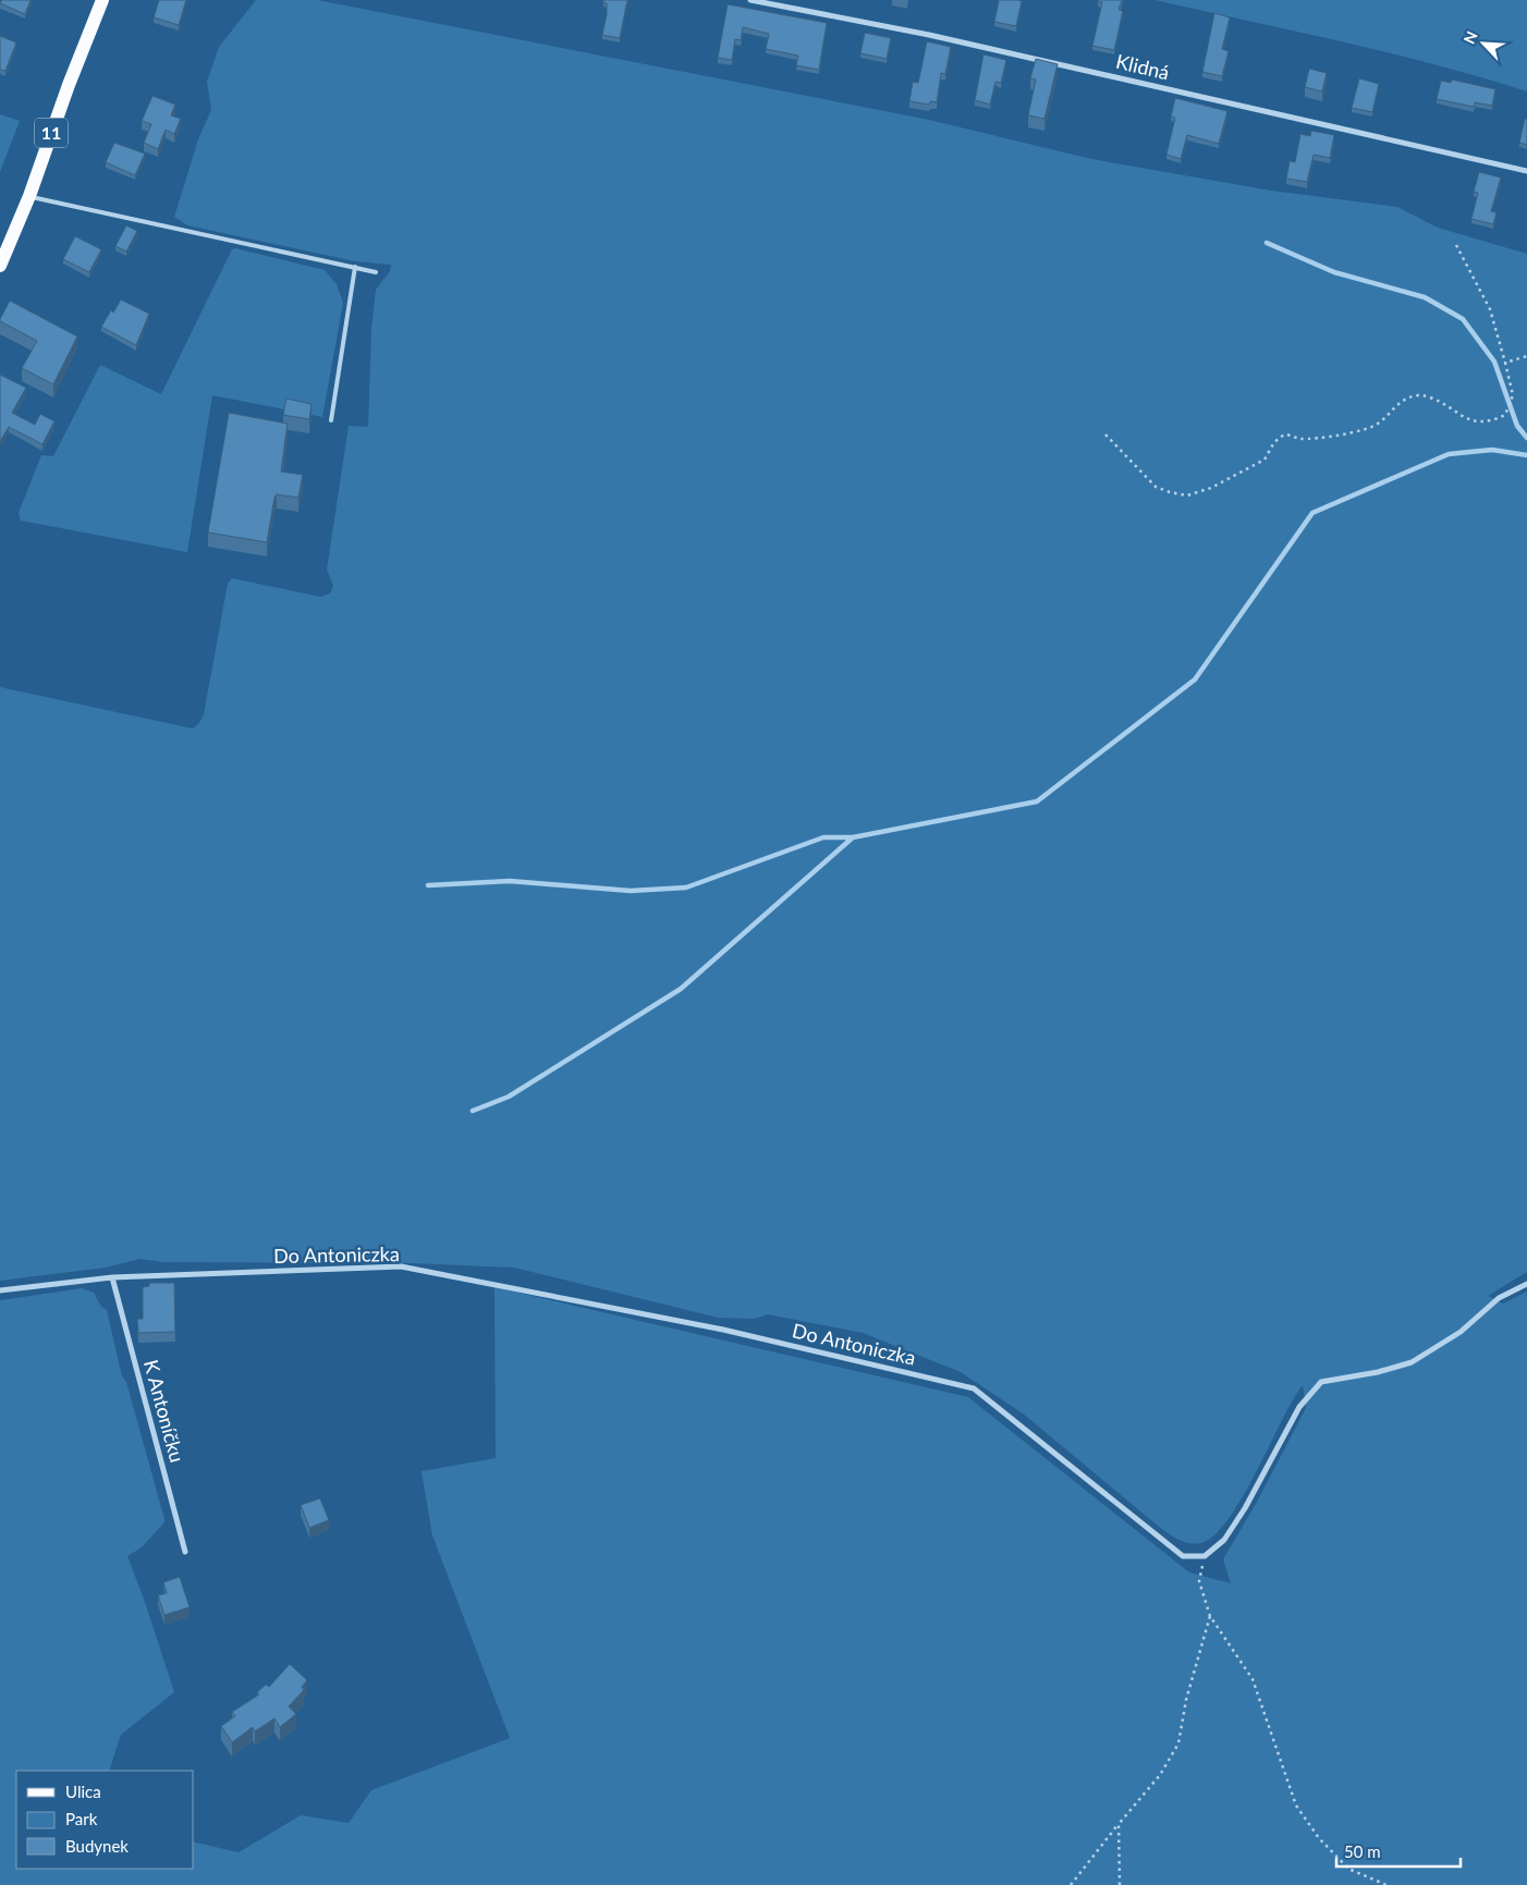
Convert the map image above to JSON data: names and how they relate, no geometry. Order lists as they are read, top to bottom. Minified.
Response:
{"streets":{"main road":["11"],"street":["Klidná","Do Antoniczka","K Antoníčku"]},"crossings":[["Do Antoniczka","K Antoníčku"]],"legend":["Ulica","Park","Budynek"],"scale_bar":"50 m","north":"top left"}
